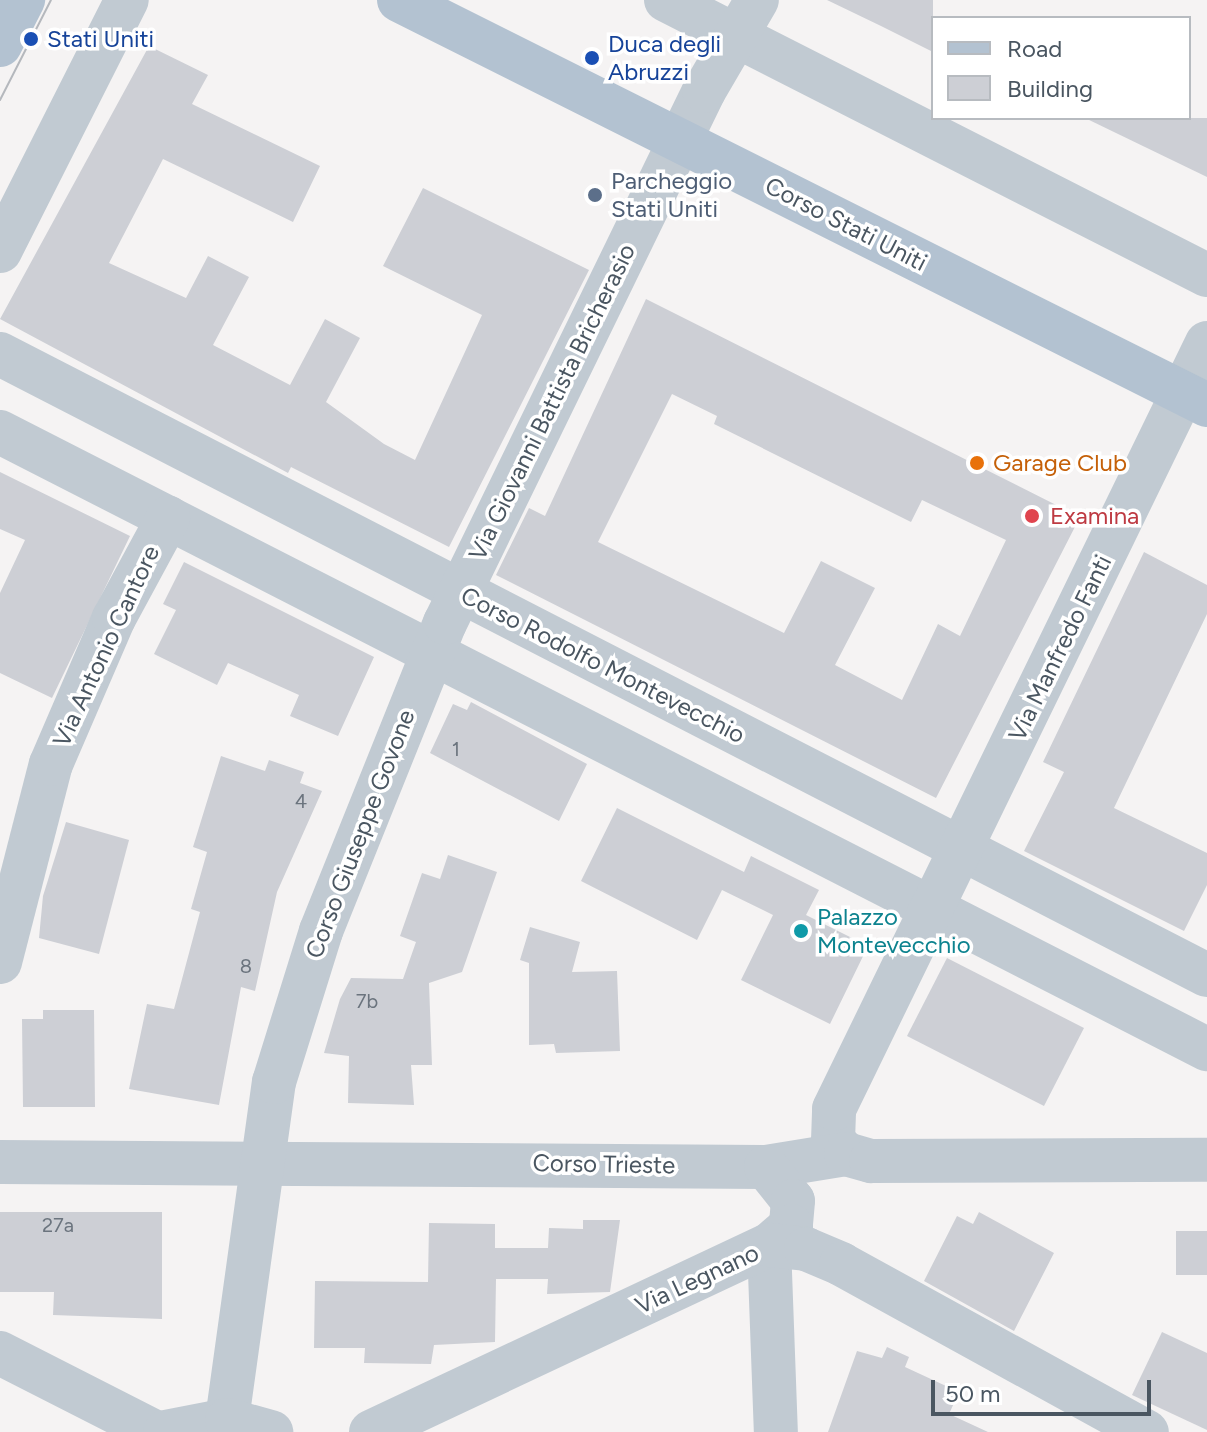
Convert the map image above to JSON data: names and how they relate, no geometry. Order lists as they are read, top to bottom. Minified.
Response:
{"streets":{"main road":["Corso Stati Uniti"],"street":["Via Giovanni Battista Bricherasio","Via Antonio Cantore","Via Manfredo Fanti","Corso Rodolfo Montevecchio","Corso Giuseppe Govone","Corso Trieste","Via Legnano"]},"crossings":[["Corso Stati Uniti","Via Giovanni Battista Bricherasio"],["Corso Stati Uniti","Via Manfredo Fanti"],["Via Giovanni Battista Bricherasio","Corso Rodolfo Montevecchio"],["Via Giovanni Battista Bricherasio","Corso Giuseppe Govone"],["Via Manfredo Fanti","Corso Rodolfo Montevecchio"],["Corso Rodolfo Montevecchio","Corso Giuseppe Govone"],["Corso Giuseppe Govone","Corso Trieste"]],"places":["Stati Uniti","Duca degli Abruzzi","Parcheggio Stati Uniti","Garage Club","Examina","Palazzo Montevecchio"],"house_numbers":["1","4","8","7b","27a"],"legend":["Road","Building"],"scale_bar":"50 m"}
